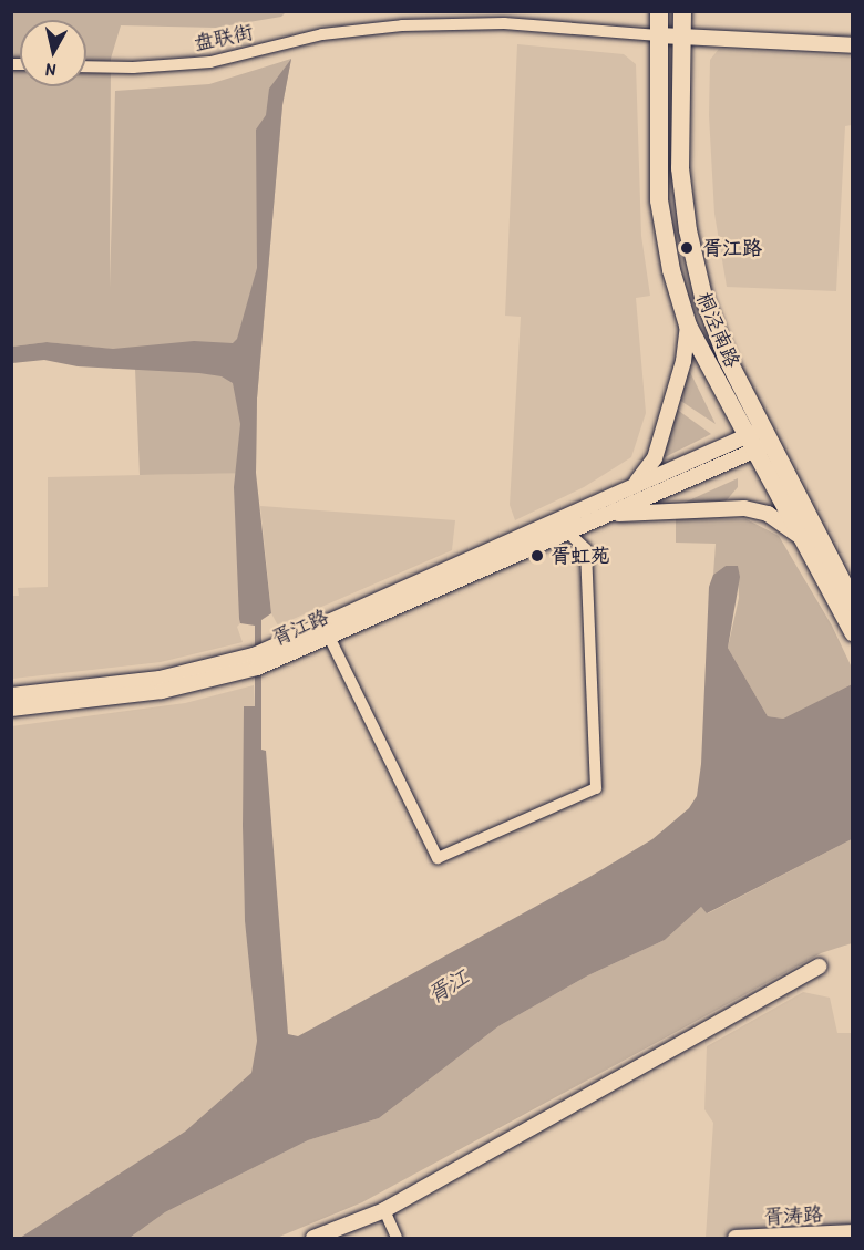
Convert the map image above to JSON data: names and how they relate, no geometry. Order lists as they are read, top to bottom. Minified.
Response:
{"streets":{"main road":["桐泾南路","胥江路","胥涛路"],"street":["盘联街"]},"crossings":[["盘联街","桐泾南路"],["桐泾南路","胥江路"]],"water":["胥江"],"places":["胥江路","胥虹苑"],"north":"bottom"}
